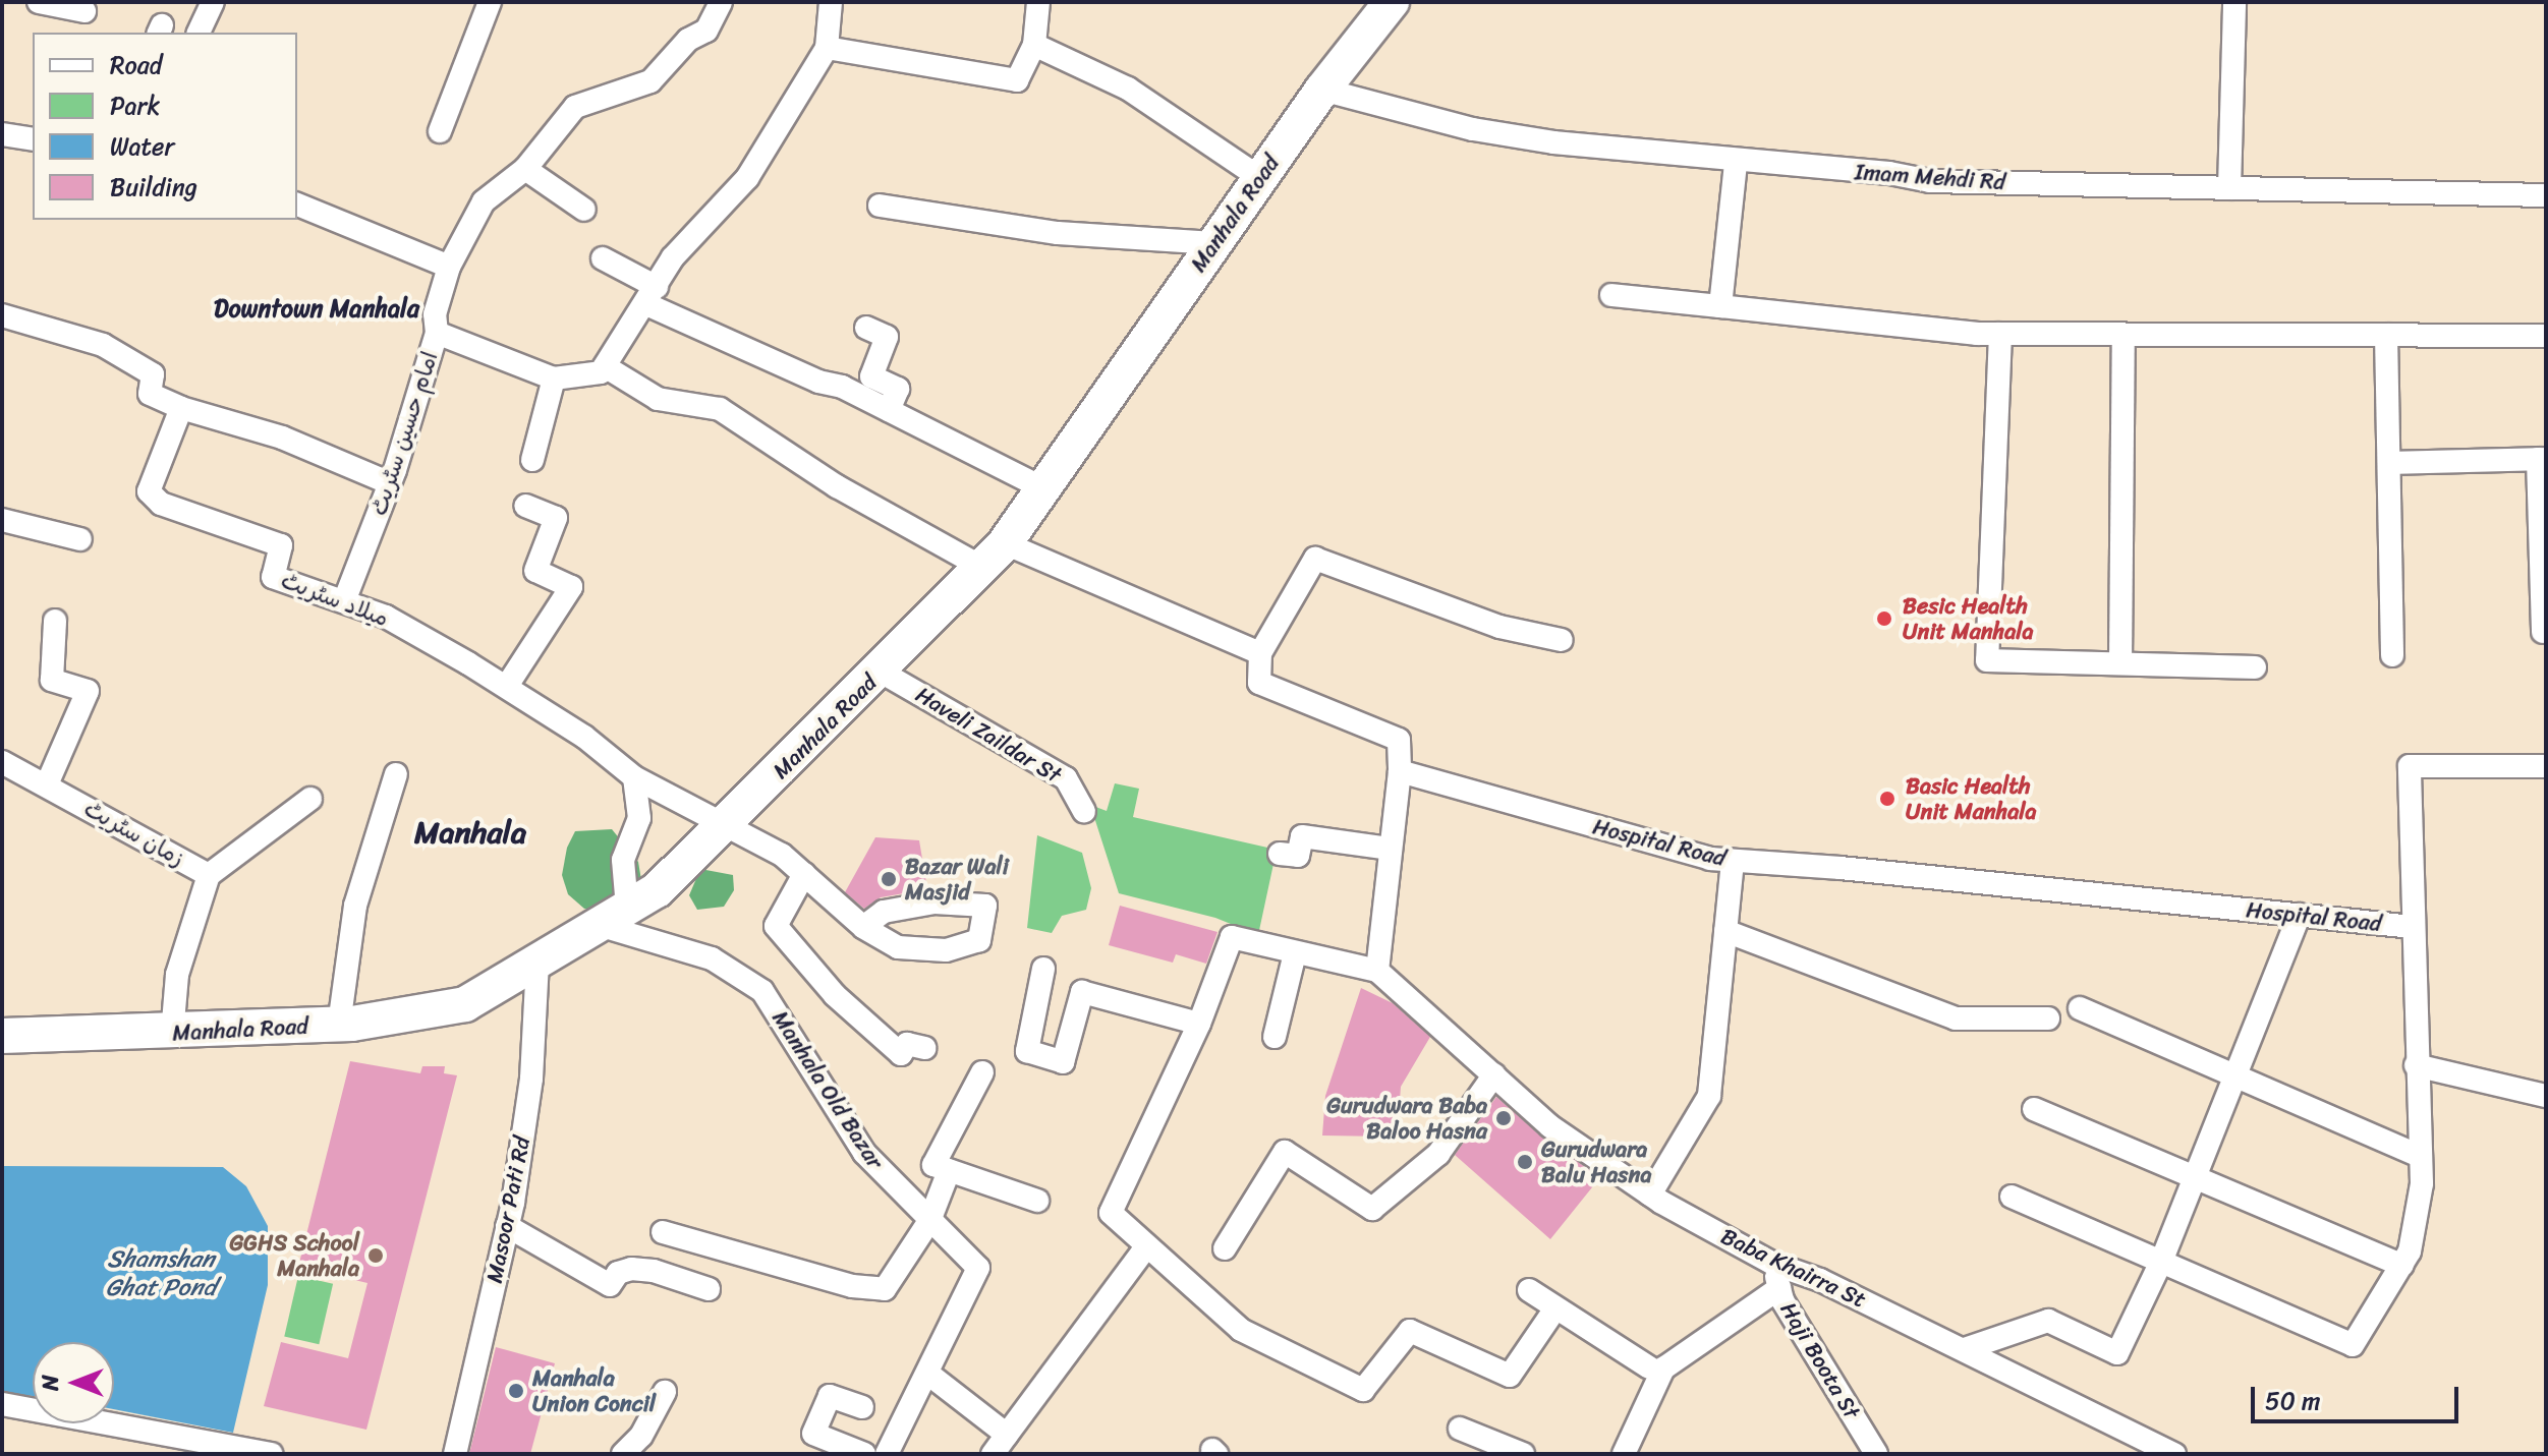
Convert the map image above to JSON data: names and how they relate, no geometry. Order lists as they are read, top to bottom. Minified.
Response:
{"streets":{"main road":["Manhala Road"],"street":["Imam Mehdi Rd","امام حسین سٹریٹ","میلاد سٹریٹ","Haveli Zaildar St","زمان سٹریٹ","Hospital Road","Manhala Old Bazar","Masoor Pati Rd","Baba Khairra St","Haji Boota St"]},"crossings":[["Imam Mehdi Rd","Manhala Road"],["Manhala Road","میلاد سٹریٹ"],["Manhala Road","Haveli Zaildar St"],["Manhala Road","زمان سٹریٹ"],["Manhala Road","Manhala Old Bazar"],["Manhala Road","Masoor Pati Rd"],["امام حسین سٹریٹ","میلاد سٹریٹ"],["Baba Khairra St","Haji Boota St"]],"districts":["Downtown Manhala","Manhala"],"water":["Shamshan Ghat Pond"],"places":["Besic Health Unit Manhala","Basic Health Unit Manhala","Bazar Wali Masjid","Gurudwara Baba Baloo Hasna","Gurudwara Balu Hasna","GGHS School Manhala","Manhala Union Concil"],"legend":["Road","Park","Water","Building"],"scale_bar":"50 m","north":"left"}
